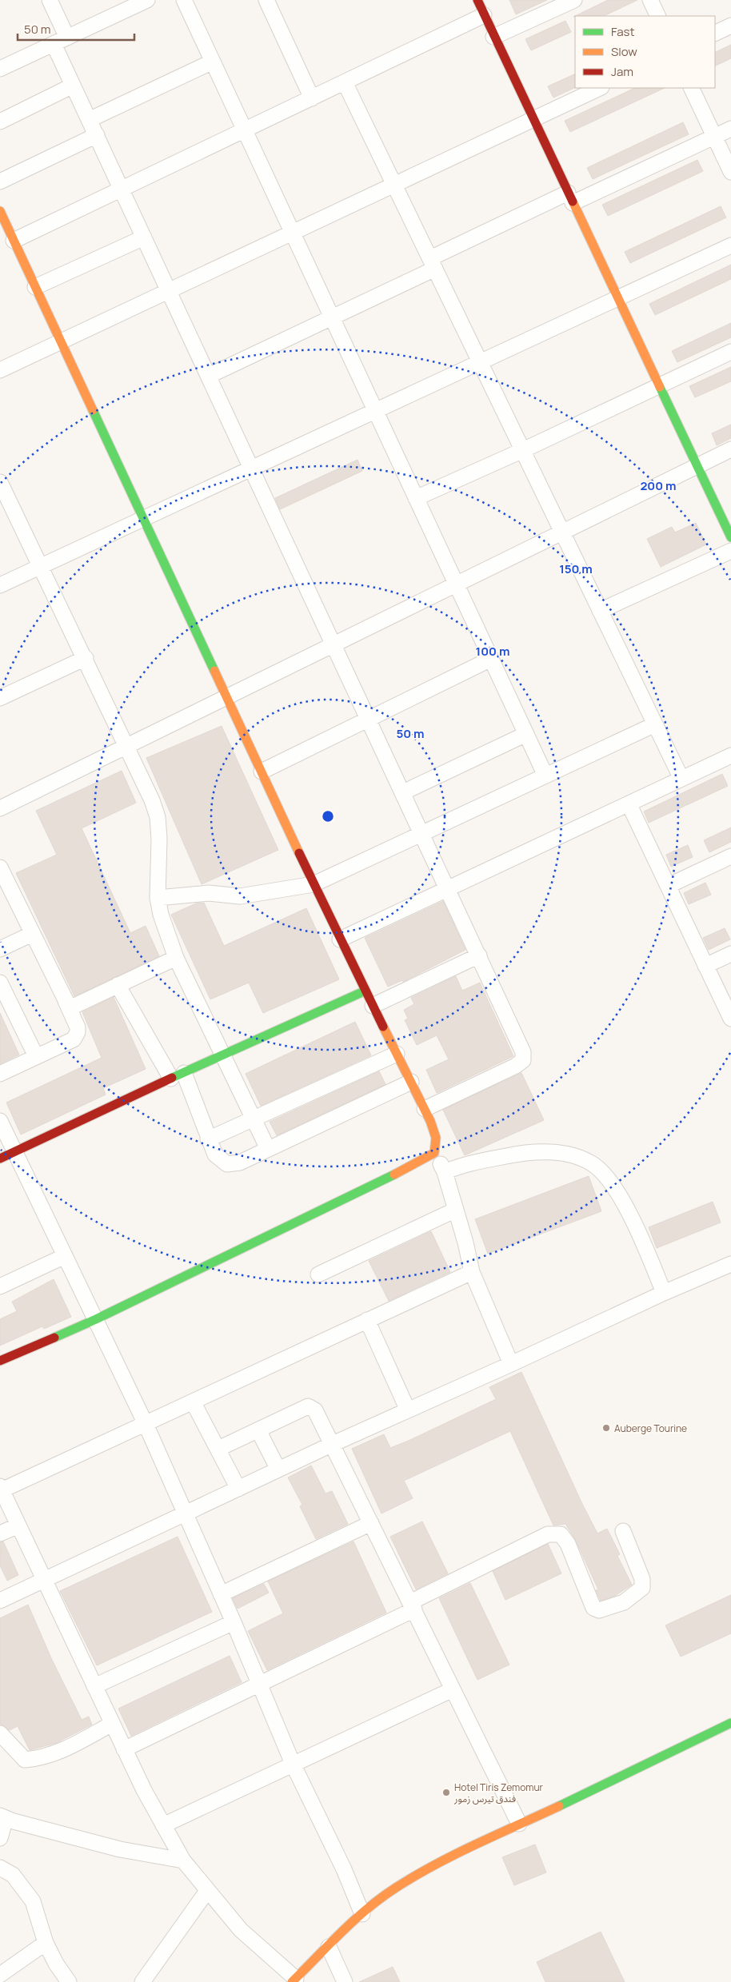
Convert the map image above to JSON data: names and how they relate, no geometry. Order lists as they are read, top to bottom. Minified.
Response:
{"places":["Auberge Tourine","Hotel Tiris Zemomur فندق تيرس زمور"],"legend":["Fast","Slow","Jam"],"scale_bar":"50 m","rings":["200 m","150 m","100 m","50 m"]}
